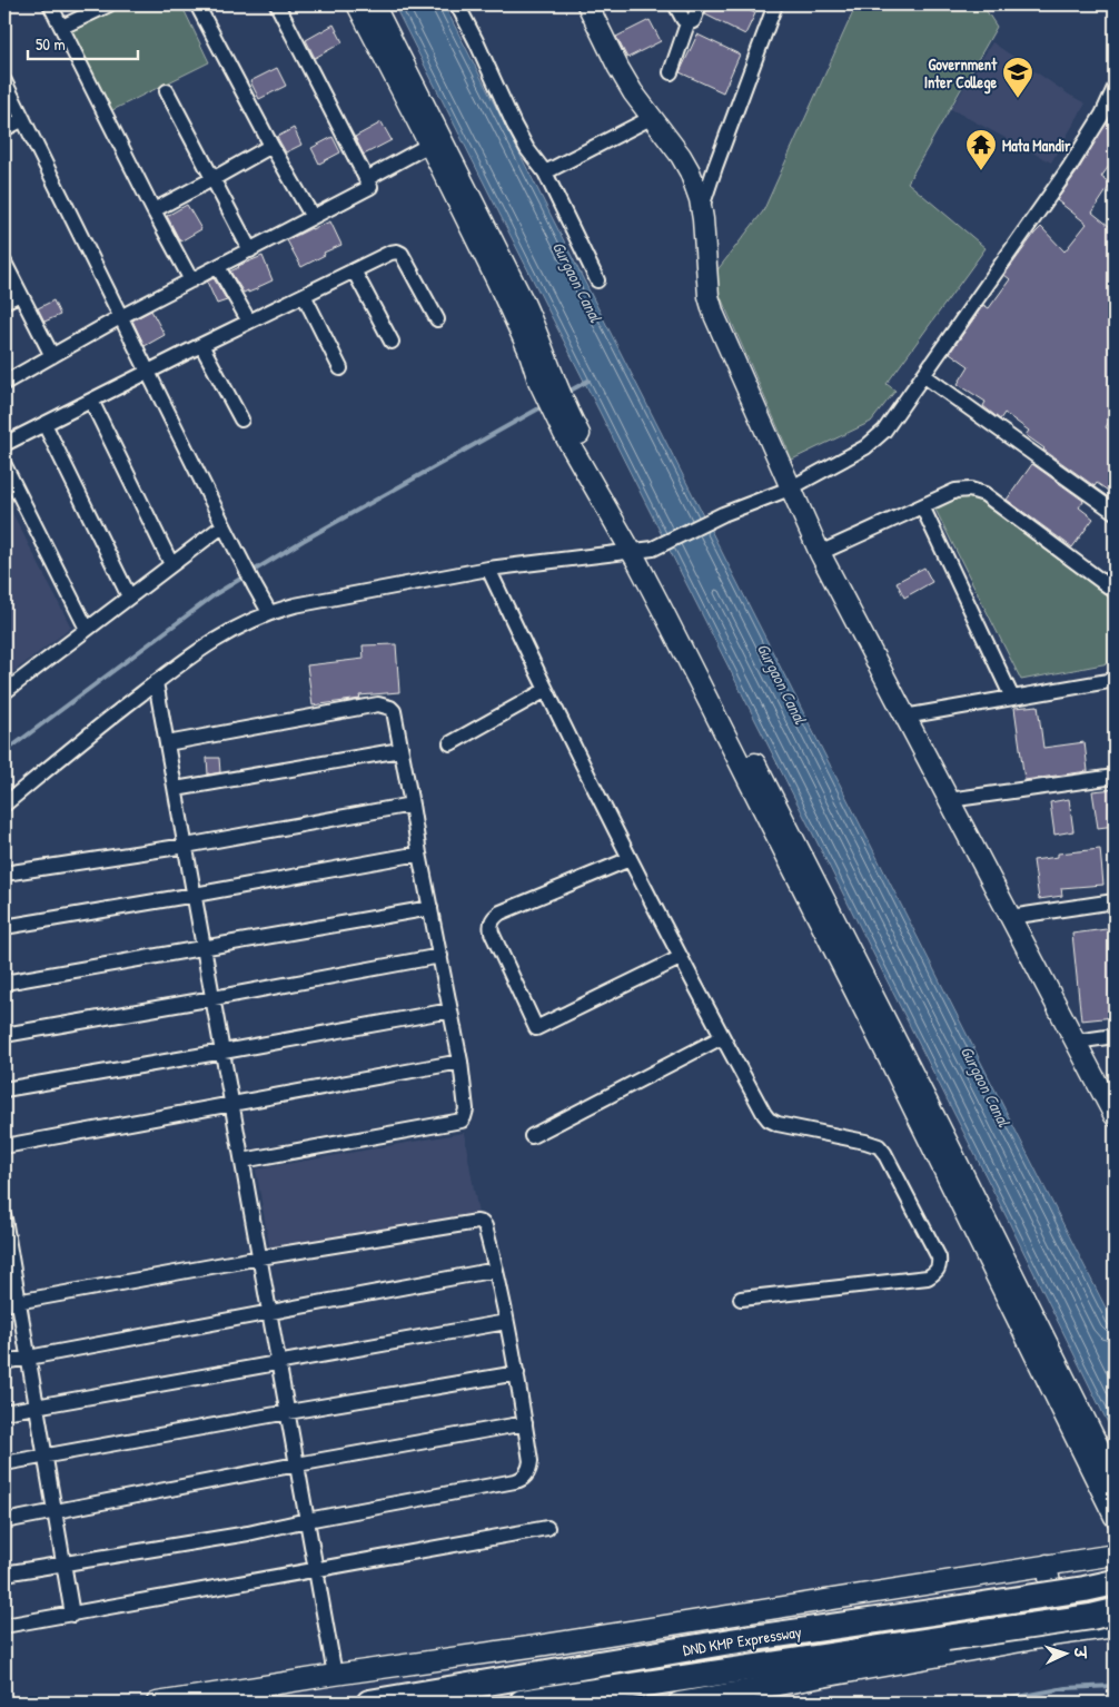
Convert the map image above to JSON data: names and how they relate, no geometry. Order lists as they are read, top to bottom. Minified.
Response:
{"streets":{"highway":["DND KMP Expressway"]},"water":["Gurgaon Canal"],"places":{"school or university":["Government Inter College"],"temple":["Mata Mandir"]},"scale_bar":"50 m","north":"right"}
